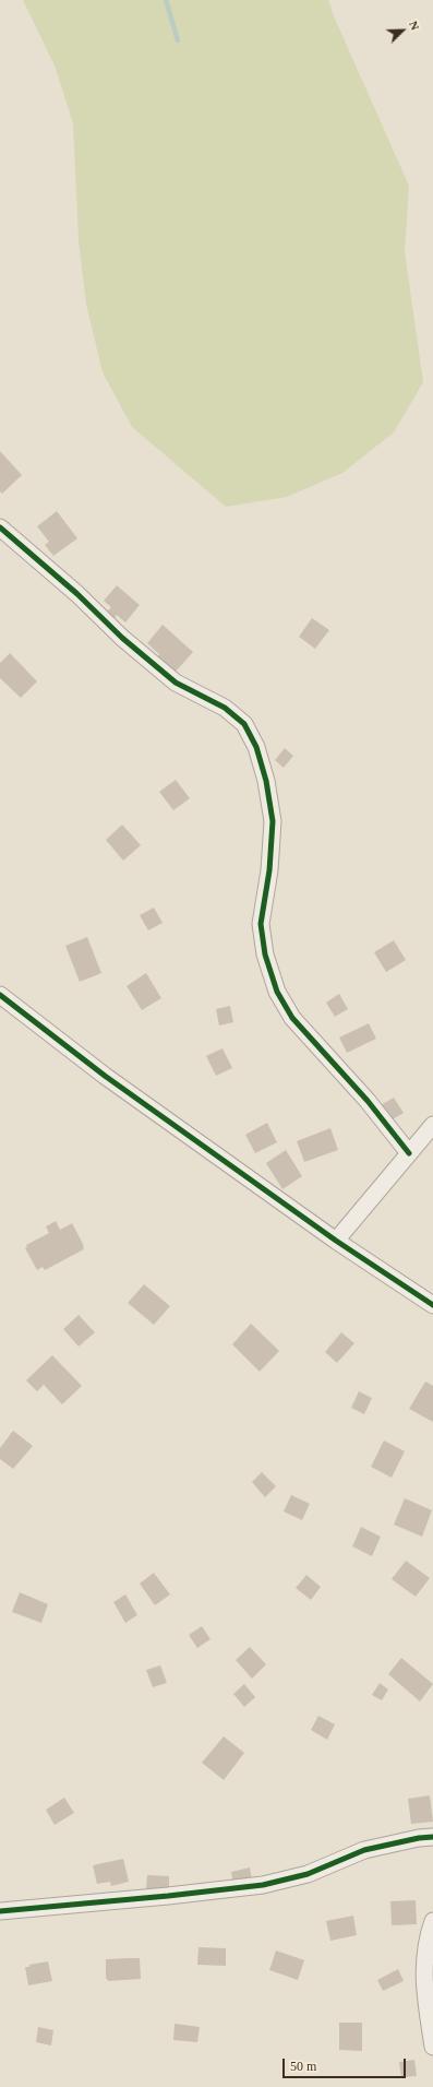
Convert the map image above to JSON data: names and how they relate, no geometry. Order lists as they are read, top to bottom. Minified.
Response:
{"scale_bar":"50 m","north":"top right"}
